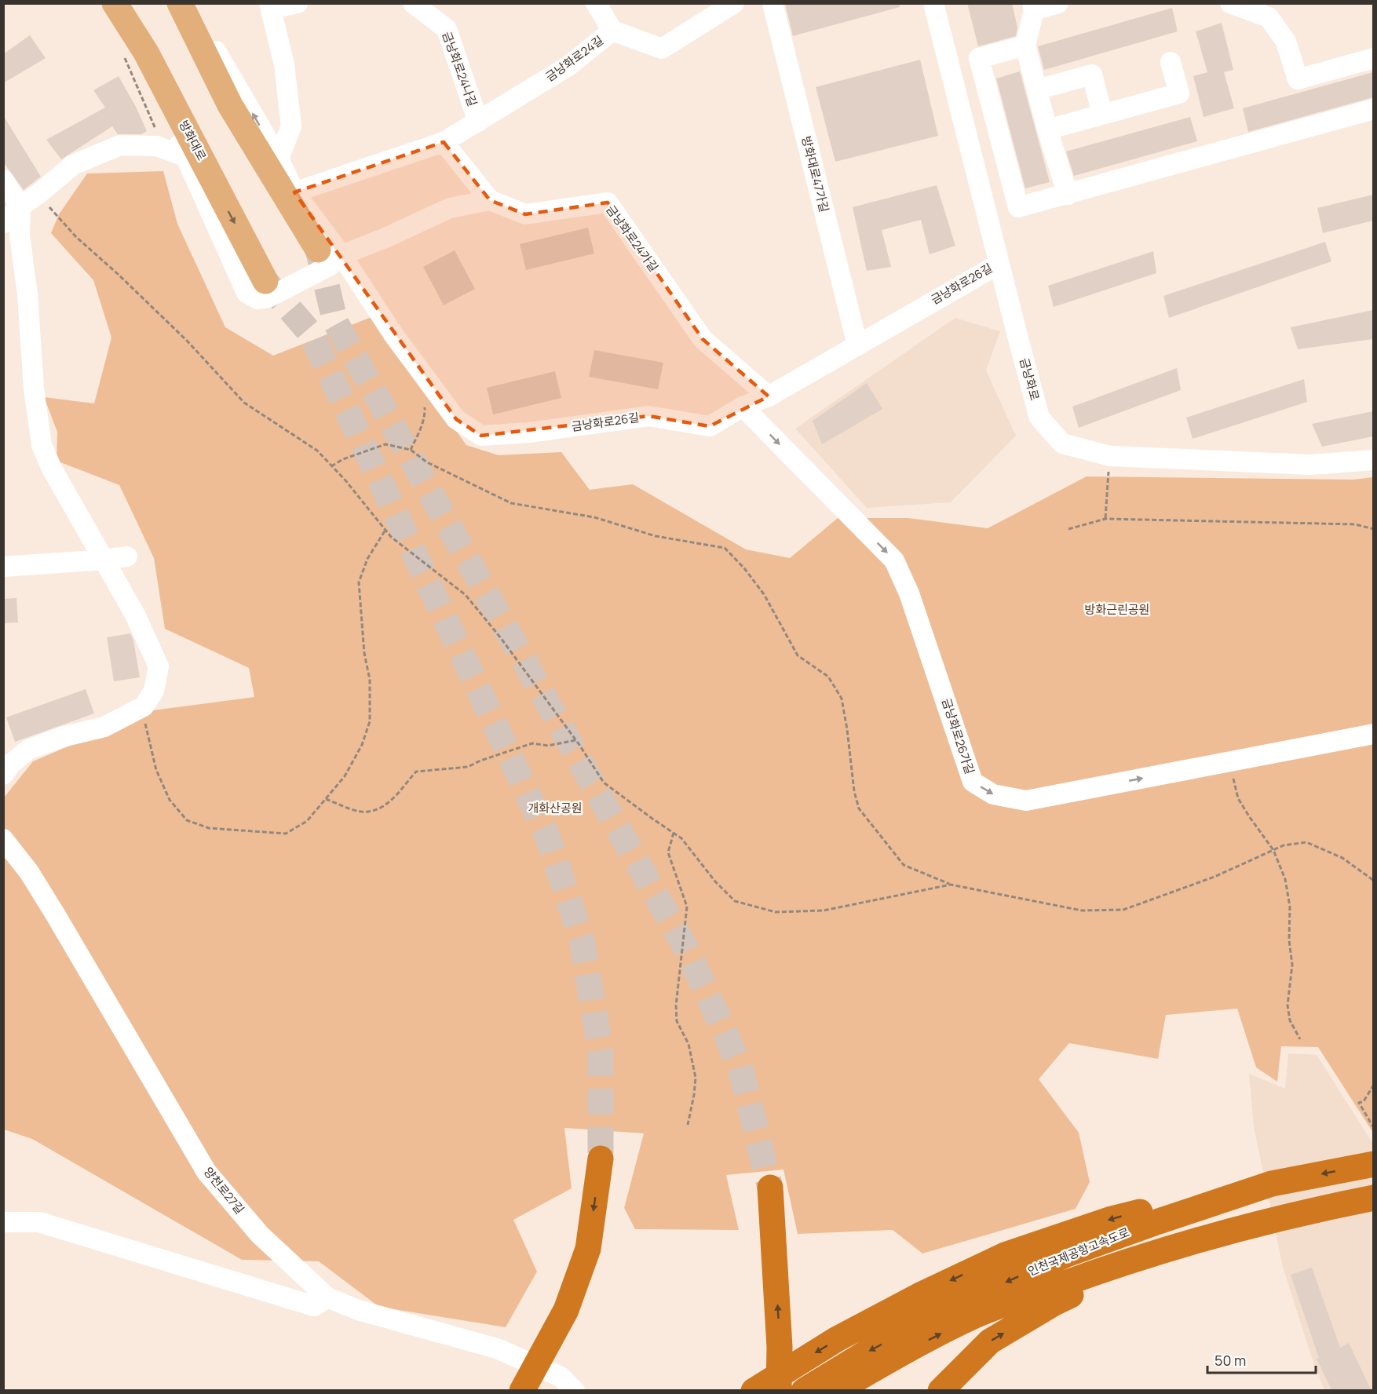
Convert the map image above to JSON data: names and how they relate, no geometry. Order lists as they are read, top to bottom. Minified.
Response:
{"streets":{"highway":["인천국제공항고속도로"],"main road":["방화대로"],"street":["금낭화로24길","금낭화로24나길","방화대로47가길","금낭화로24가길","금낭화로26길","금낭화로","금낭화로26가길","양천로27길"]},"crossings":[["금낭화로24길","금낭화로24나길"],["금낭화로24길","금낭화로24가길"],["방화대로47가길","금낭화로26길"],["금낭화로24가길","금낭화로26길"],["금낭화로26길","금낭화로"],["금낭화로26길","금낭화로26가길"]],"one_way":["금낭화로26가길"],"parks":["방화근린공원","개화산공원"],"scale_bar":"50 m"}
